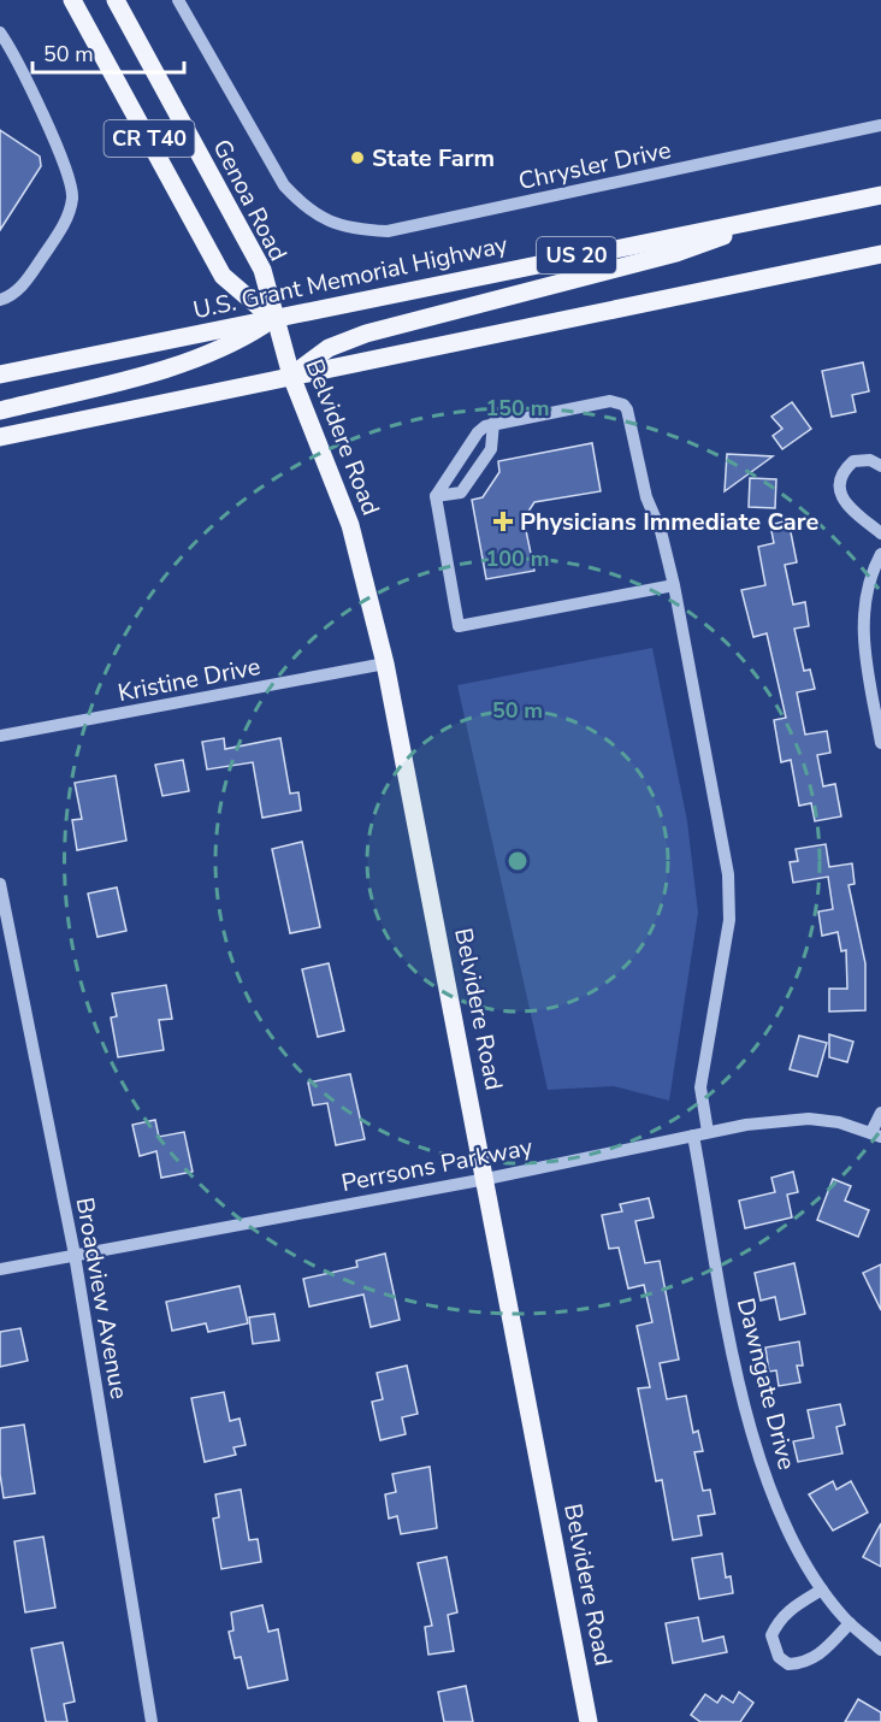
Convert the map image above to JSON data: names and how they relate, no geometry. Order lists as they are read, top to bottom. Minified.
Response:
{"streets":{"main road":["CR T40","Genoa Road","US 20","U.S. Grant Memorial Highway","Belvidere Road"],"street":["Chrysler Drive","Kristine Drive","Perrsons Parkway","Broadview Avenue","Dawngate Drive"]},"crossings":[["CR T40","Genoa Road"],["CR T40","U.S. Grant Memorial Highway"],["CR T40","Belvidere Road"],["Genoa Road","U.S. Grant Memorial Highway"],["Genoa Road","Belvidere Road"],["US 20","Belvidere Road"],["U.S. Grant Memorial Highway","Belvidere Road"],["Belvidere Road","Kristine Drive"],["Belvidere Road","Perrsons Parkway"],["Perrsons Parkway","Broadview Avenue"],["Perrsons Parkway","Dawngate Drive"]],"places":{"other":["State Farm"],"health":["Physicians Immediate Care"]},"scale_bar":"50 m","rings":["150 m","100 m","50 m"]}
